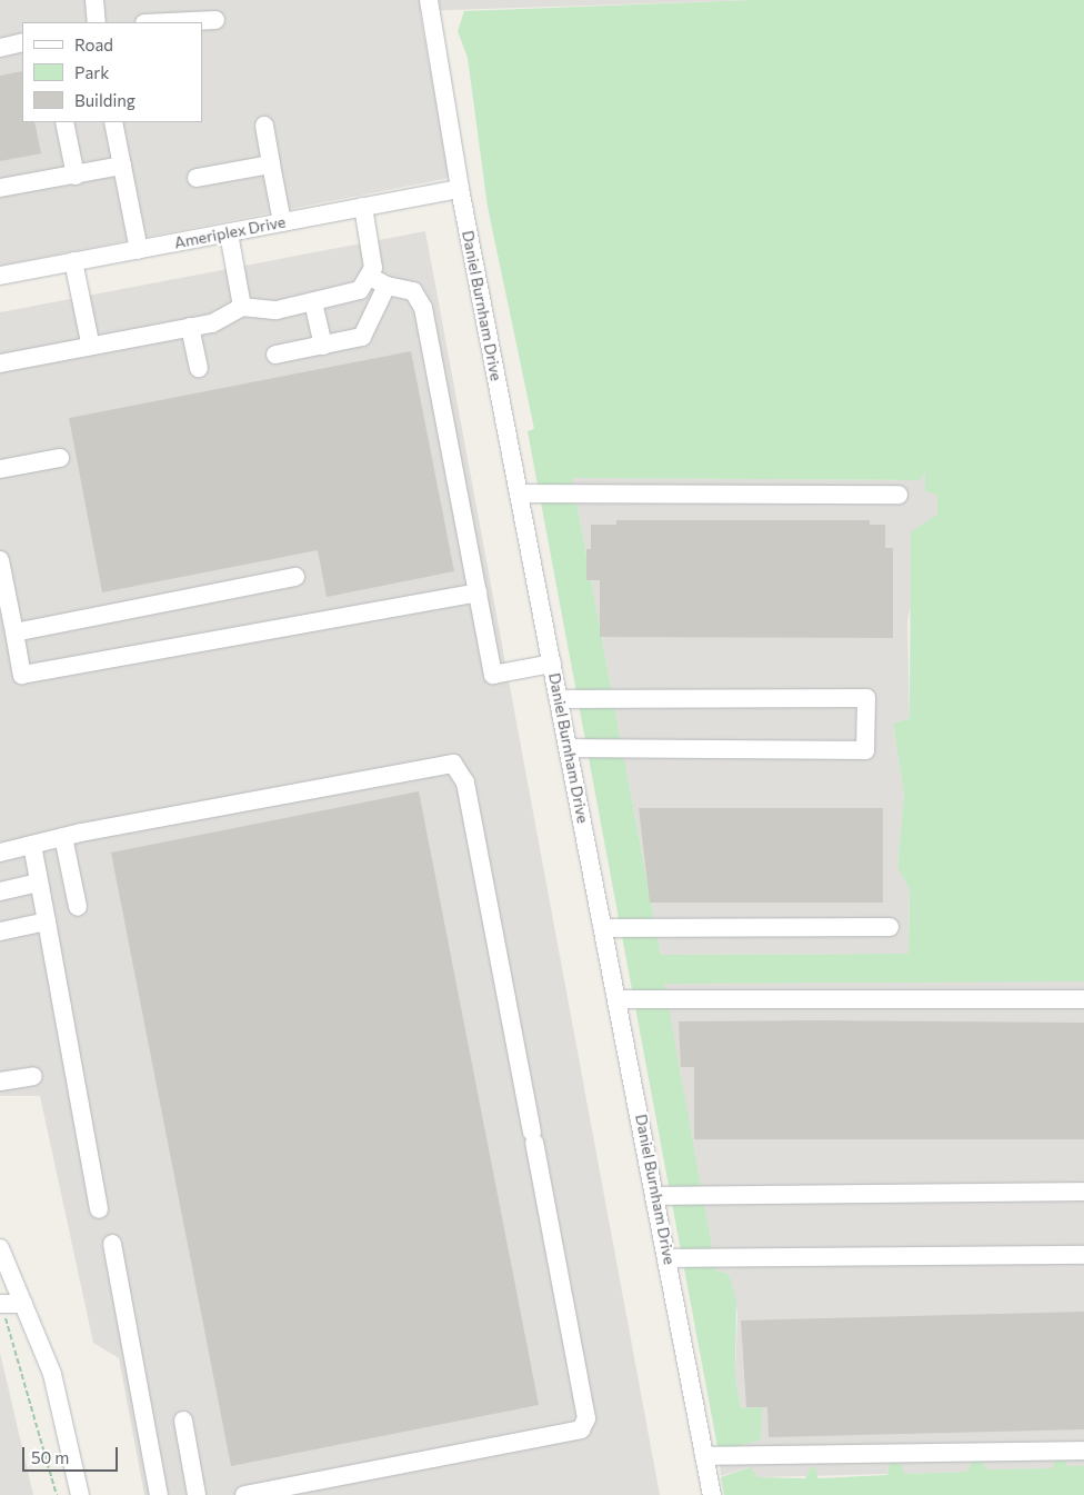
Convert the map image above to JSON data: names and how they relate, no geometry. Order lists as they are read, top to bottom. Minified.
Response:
{"streets":{"street":["Ameriplex Drive","Daniel Burnham Drive"]},"crossings":[["Ameriplex Drive","Daniel Burnham Drive"]],"legend":["Road","Park","Building"],"scale_bar":"50 m"}
